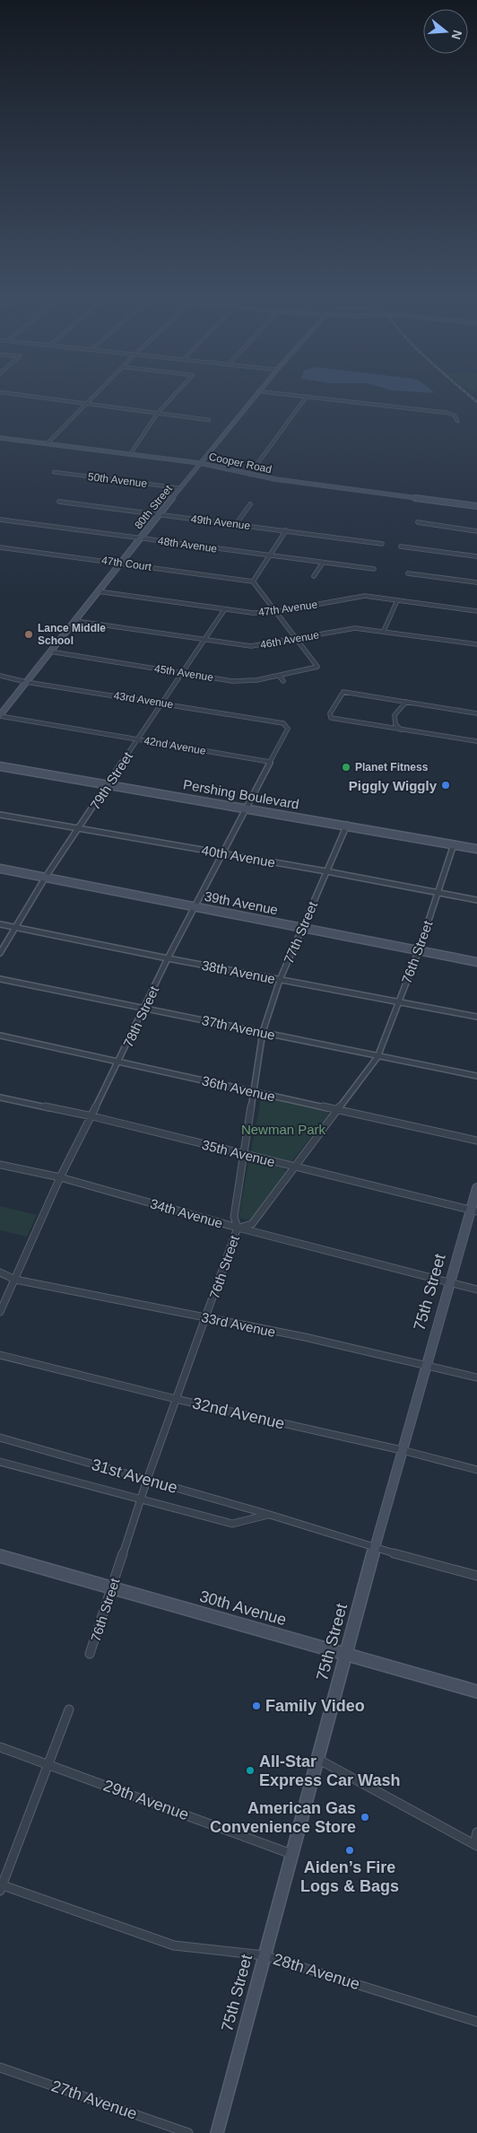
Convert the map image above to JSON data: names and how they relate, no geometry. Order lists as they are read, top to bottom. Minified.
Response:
{"streets":{"street":["Cooper Road","50th Avenue","80th Street","49th Avenue","48th Avenue","47th Court","47th Avenue","46th Avenue","45th Avenue","43rd Avenue","42nd Avenue","79th Street","Pershing Boulevard","40th Avenue","39th Avenue","77th Street","76th Street","38th Avenue","78th Street","37th Avenue","36th Avenue","35th Avenue","34th Avenue","75th Street","33rd Avenue","32nd Avenue","31st Avenue","30th Avenue","29th Avenue","28th Avenue","27th Avenue"]},"crossings":[["Cooper Road","80th Street"],["50th Avenue","80th Street"],["80th Street","49th Avenue"],["80th Street","48th Avenue"],["80th Street","47th Court"],["80th Street","47th Avenue"],["80th Street","46th Avenue"],["80th Street","45th Avenue"],["80th Street","43rd Avenue"],["80th Street","42nd Avenue"],["47th Avenue","79th Street"],["46th Avenue","45th Avenue"],["46th Avenue","79th Street"],["45th Avenue","79th Street"],["43rd Avenue","79th Street"],["43rd Avenue","78th Street"],["42nd Avenue","79th Street"],["42nd Avenue","78th Street"],["79th Street","Pershing Boulevard"],["79th Street","40th Avenue"],["79th Street","39th Avenue"],["79th Street","38th Avenue"],["Pershing Boulevard","77th Street"],["Pershing Boulevard","76th Street"],["Pershing Boulevard","78th Street"],["40th Avenue","77th Street"],["40th Avenue","76th Street"],["40th Avenue","78th Street"],["39th Avenue","77th Street"],["39th Avenue","76th Street"],["39th Avenue","78th Street"],["77th Street","76th Street"],["77th Street","38th Avenue"],["77th Street","37th Avenue"],["77th Street","36th Avenue"],["77th Street","35th Avenue"],["77th Street","34th Avenue"],["76th Street","38th Avenue"],["76th Street","37th Avenue"],["76th Street","36th Avenue"],["76th Street","35th Avenue"],["76th Street","34th Avenue"],["76th Street","33rd Avenue"],["76th Street","32nd Avenue"],["76th Street","31st Avenue"],["76th Street","30th Avenue"],["38th Avenue","78th Street"],["78th Street","37th Avenue"],["78th Street","36th Avenue"],["78th Street","35th Avenue"],["78th Street","34th Avenue"],["78th Street","33rd Avenue"],["35th Avenue","75th Street"],["34th Avenue","75th Street"],["75th Street","33rd Avenue"],["75th Street","32nd Avenue"],["75th Street","31st Avenue"],["75th Street","30th Avenue"],["75th Street","29th Avenue"],["75th Street","28th Avenue"]],"parks":["Newman Park"],"places":["Lance Middle School","Planet Fitness","Piggly Wiggly","Family Video","All-Star Express Car Wash","American Gas Convenience Store","Aiden’s Fire Logs & Bags"],"north":"right"}
